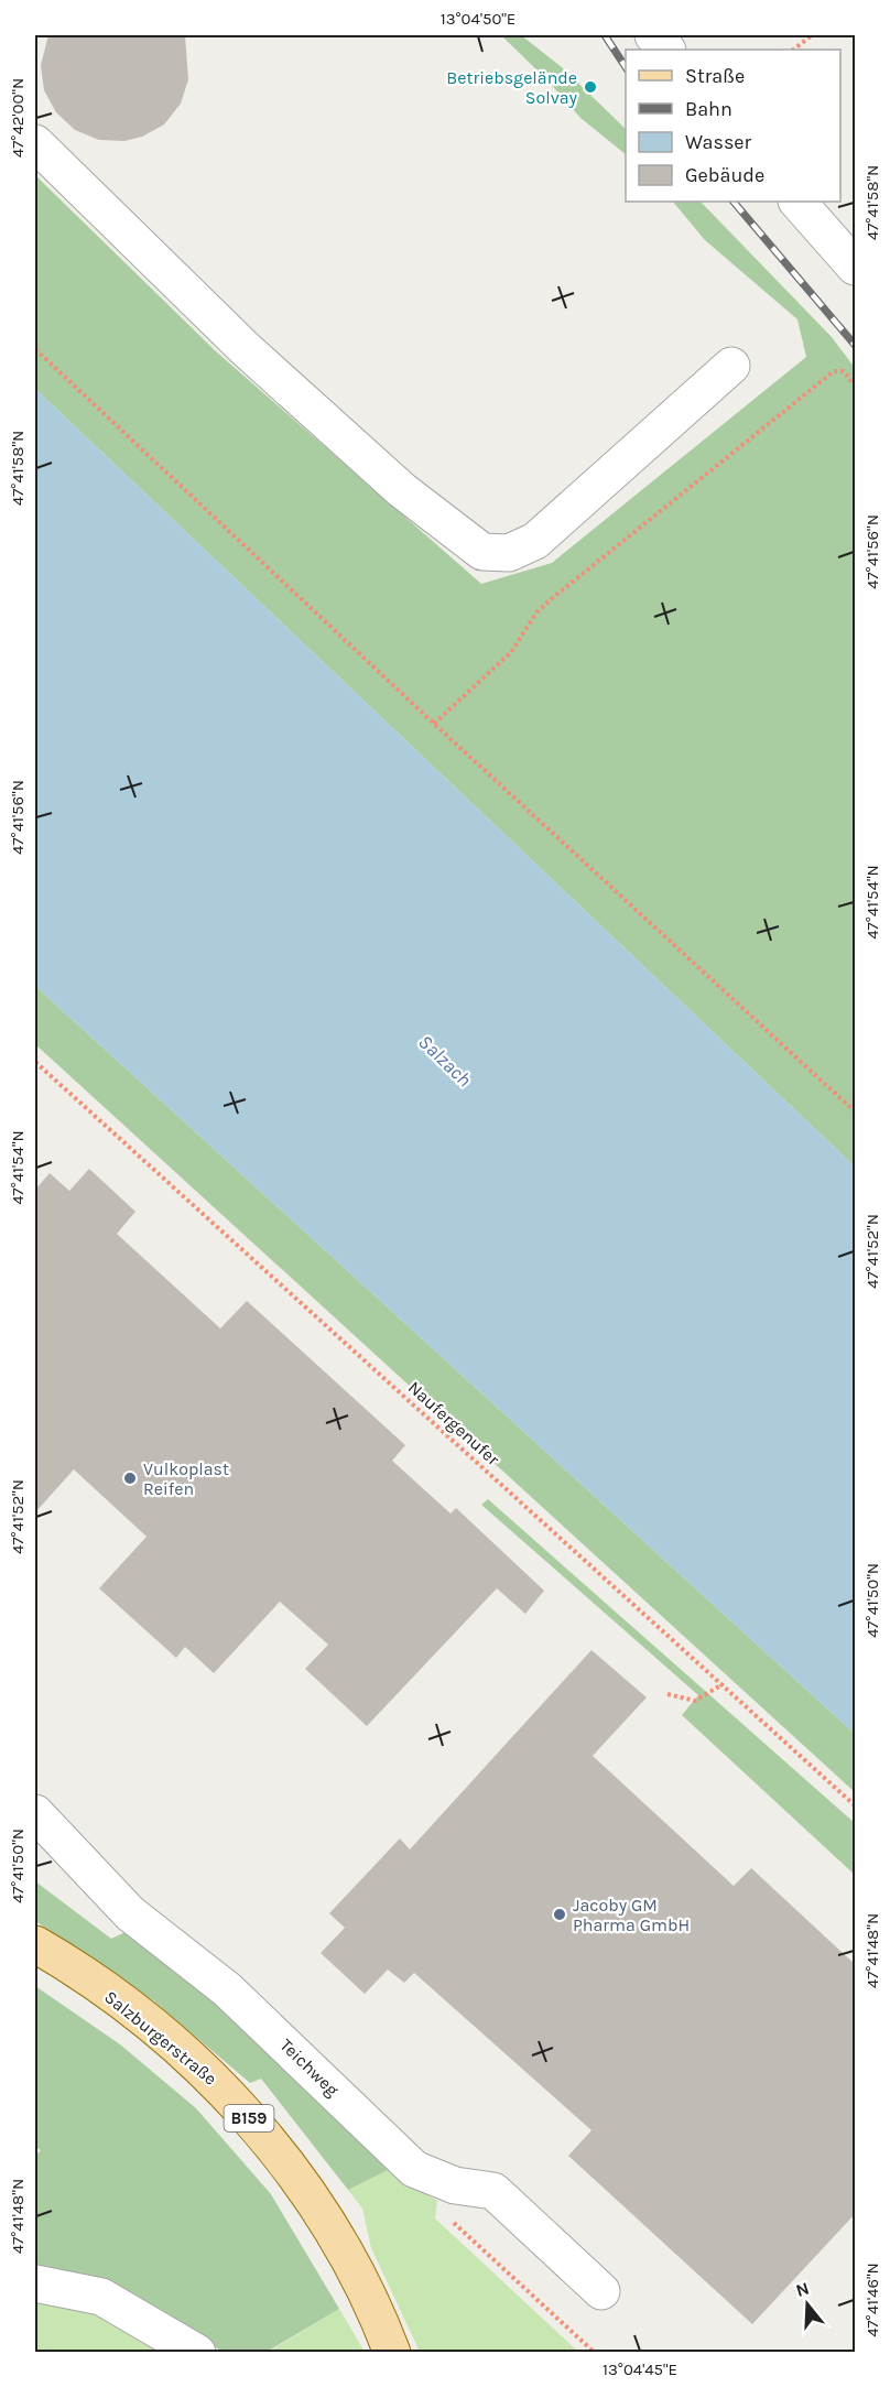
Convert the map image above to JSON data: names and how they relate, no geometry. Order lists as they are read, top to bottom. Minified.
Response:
{"streets":{"main road":["Salzburgerstraße","B159"],"street":["Teichweg"],"path":["Naufergenufer"]},"water":["Salzach"],"places":["Betriebsgelände Solvay","Vulkoplast Reifen","Jacoby GM Pharma GmbH"],"legend":["Straße","Bahn","Wasser","Gebäude"],"north":"top","coordinates":["13°04'50\"E","47°42'00\"N","47°41'58\"N","47°41'56\"N","47°41'54\"N","47°41'52\"N","47°41'50\"N","47°41'48\"N","47°41'46\"N","13°04'45\"E"]}
